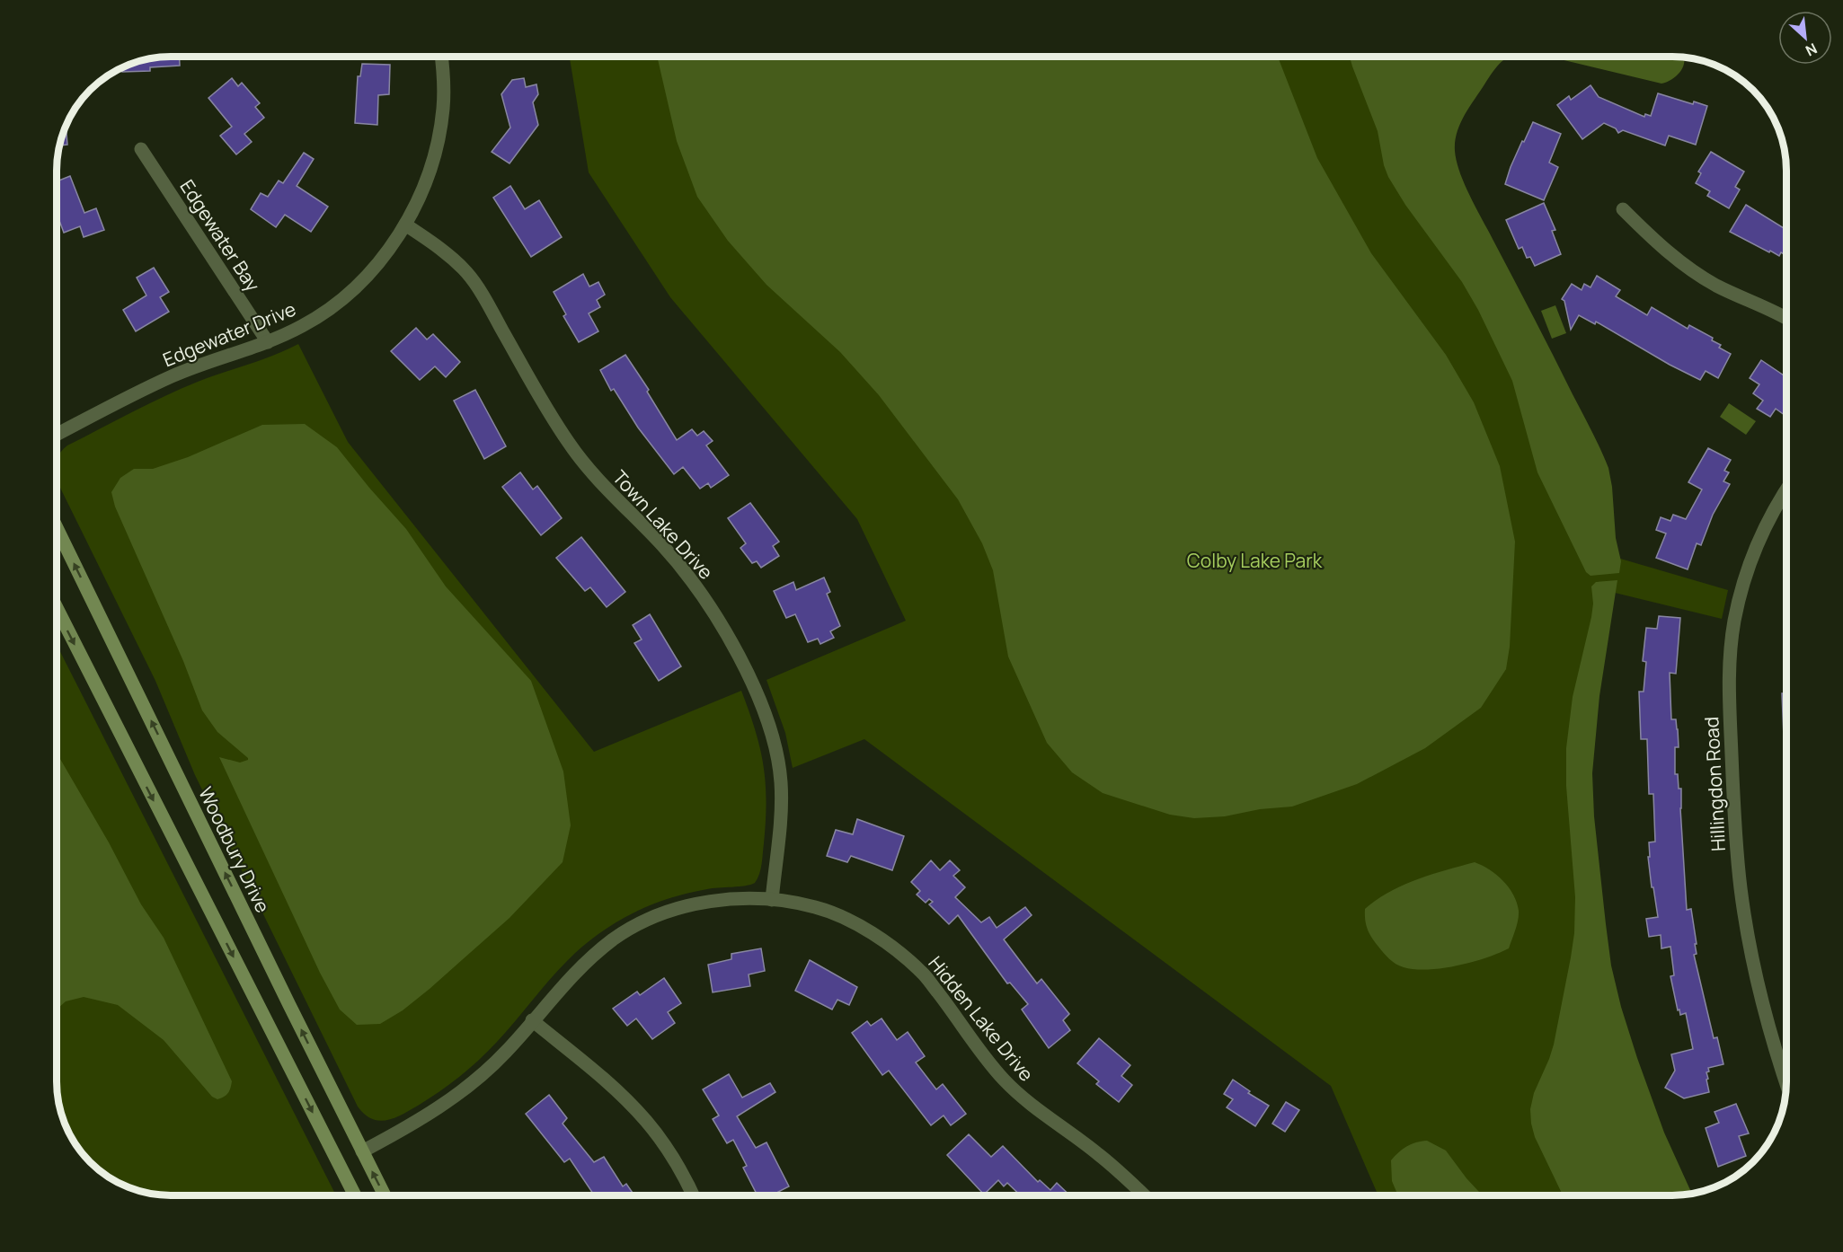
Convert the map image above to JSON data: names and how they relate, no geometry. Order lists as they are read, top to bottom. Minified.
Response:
{"streets":{"main road":["Woodbury Drive"],"street":["Edgewater Bay","Edgewater Drive","Town Lake Drive","Hillingdon Road","Hidden Lake Drive"]},"crossings":[["Edgewater Bay","Edgewater Drive"],["Edgewater Drive","Town Lake Drive"],["Town Lake Drive","Hidden Lake Drive"],["Woodbury Drive","Hidden Lake Drive"]],"parks":["Colby Lake Park"],"north":"bottom right"}
